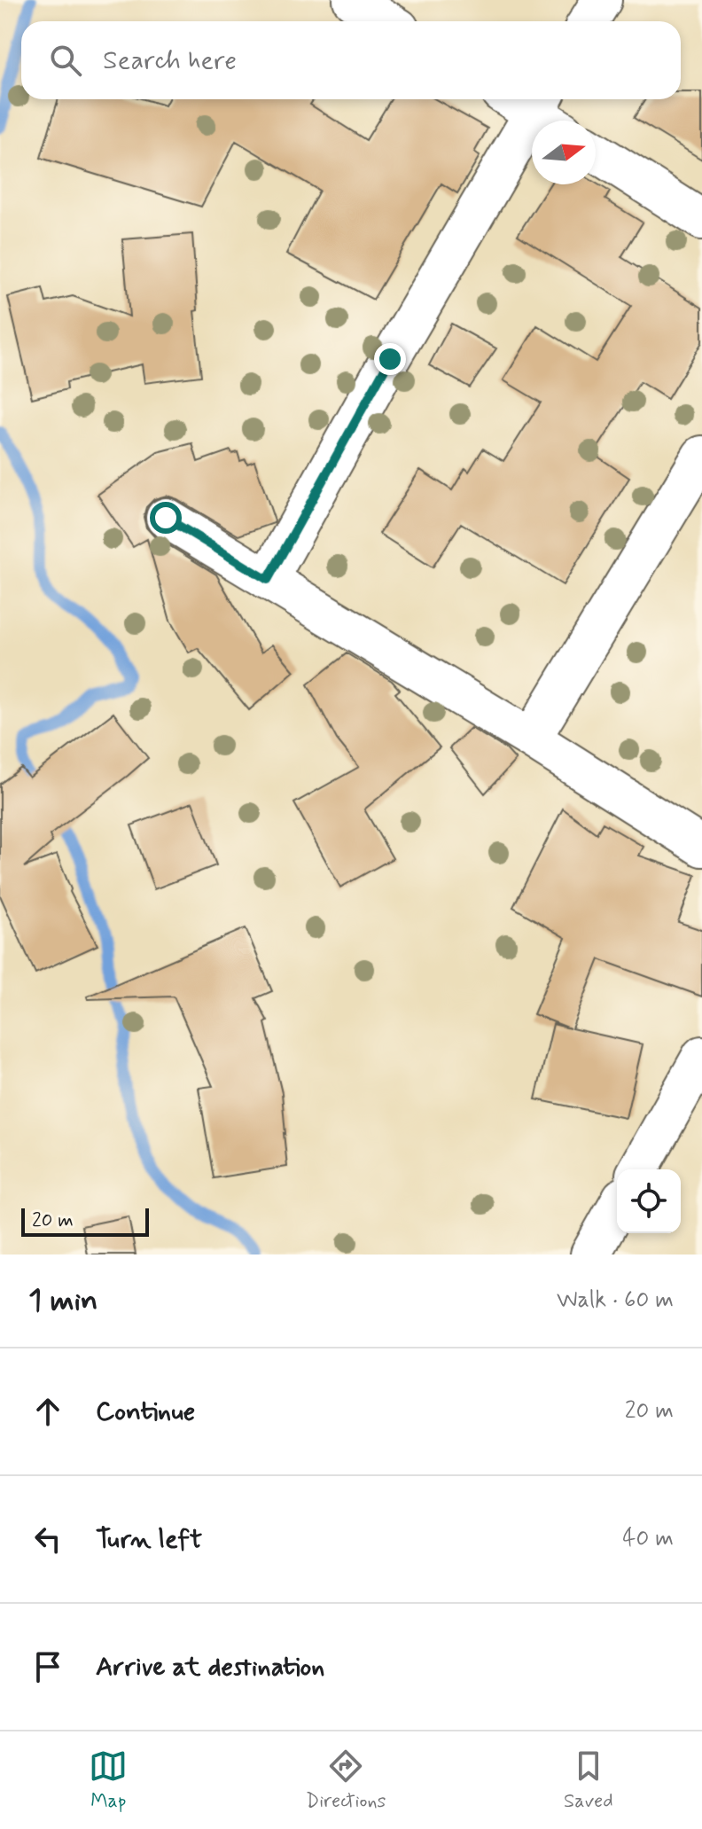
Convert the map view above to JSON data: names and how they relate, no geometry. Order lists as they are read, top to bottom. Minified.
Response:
{"scale_bar":"20 m","north":"right","page":{"search":"Search here","scale":"20 m","heading":["1 min","Walk · 60 m"],"list":[["Continue","20 m"],["Turn left","40 m"],"Arrive at destination"],"nav":["Map","Directions","Saved"]}}
